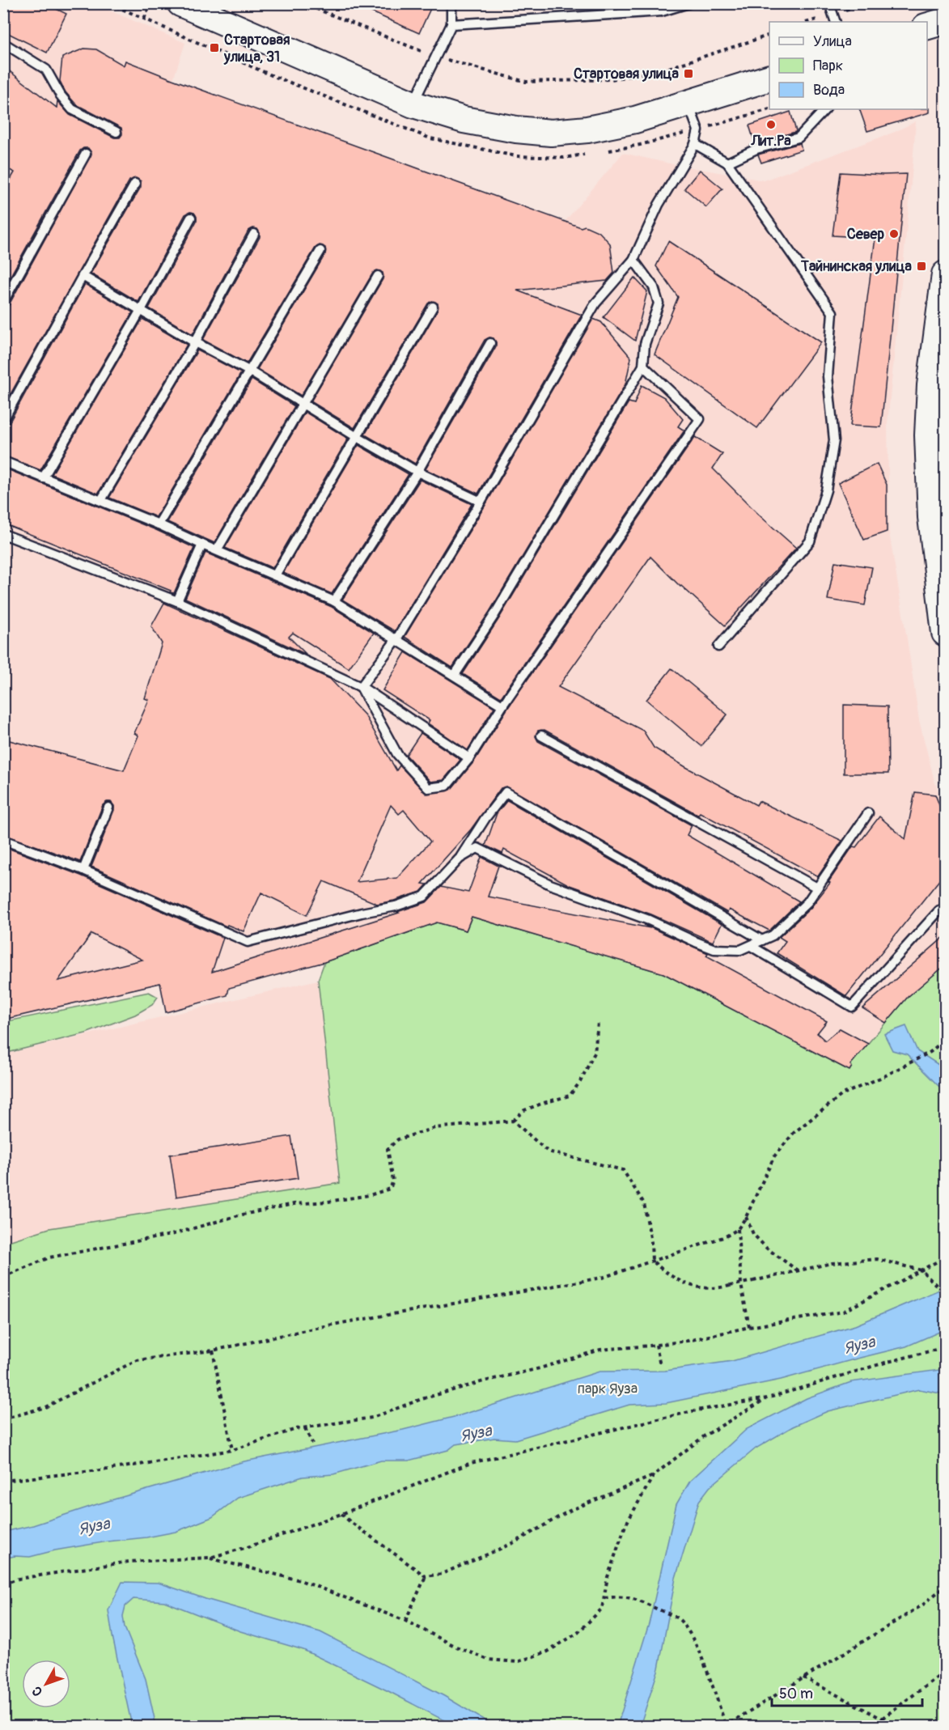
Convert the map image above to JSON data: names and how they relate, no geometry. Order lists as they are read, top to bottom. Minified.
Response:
{"water":["Яуза"],"parks":["парк Яуза"],"places":{"transit":["Стартовая улица, 31","Стартовая улица","Тайнинская улица"],"other":["Лит.Ра","Север"]},"legend":["Улица","Парк","Вода"],"scale_bar":"50 m","north":"bottom left"}
